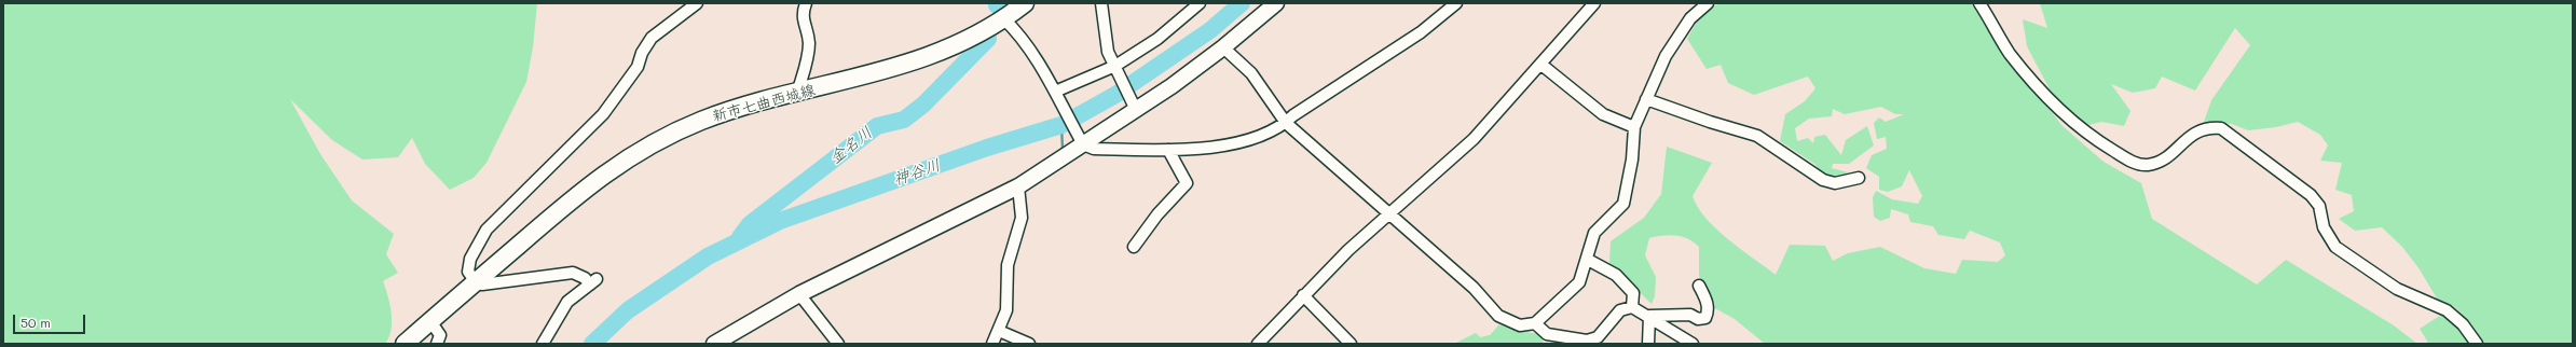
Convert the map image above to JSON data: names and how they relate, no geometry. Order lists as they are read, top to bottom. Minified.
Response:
{"streets":{"main road":["新市七曲西城線"]},"water":["金名川","神谷川"],"scale_bar":"50 m"}
